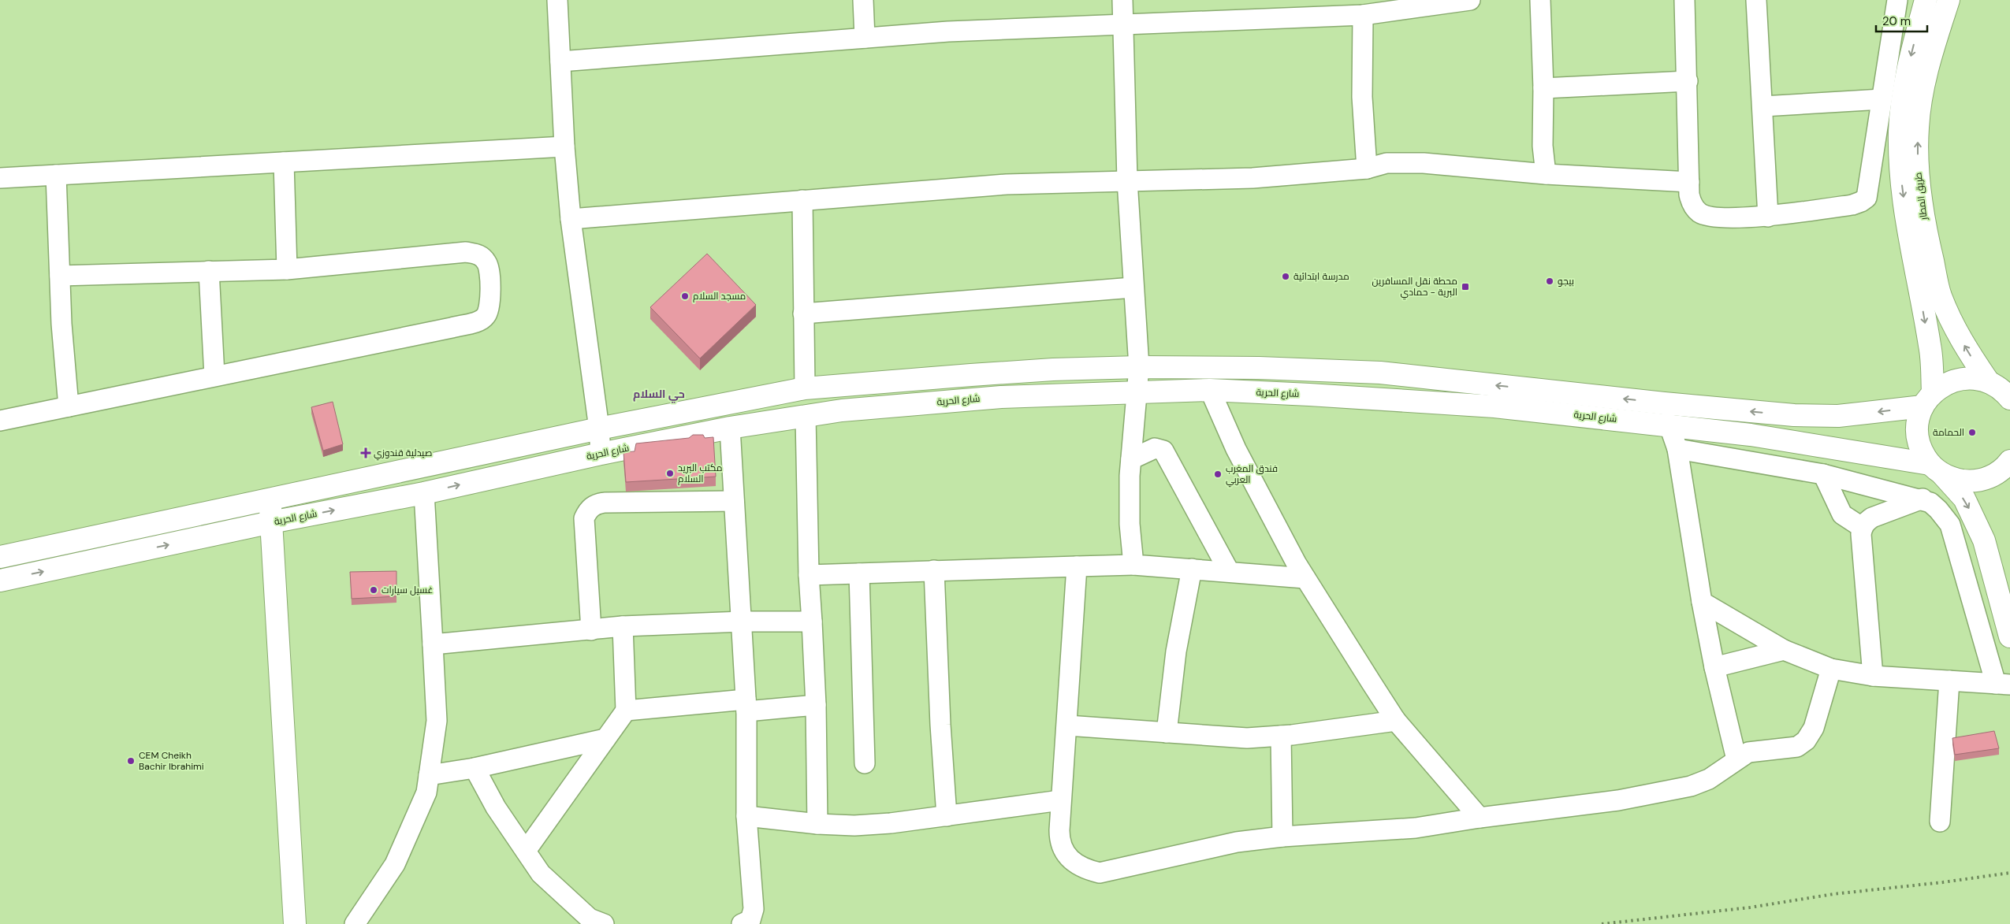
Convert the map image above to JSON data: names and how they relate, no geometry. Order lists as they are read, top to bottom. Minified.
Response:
{"streets":{"main road":["طريق المطار","شارع الحرية"]},"crossings":[["طريق المطار","شارع الحرية"]],"districts":["حي السلام"],"places":{"other":["مدرسة ابتدائية","بيجو","مسجد السلام","الحمامة","مكتب البريد السلام","فندق المغرب العربي","غسيل سيارات","CEM Cheikh Bachir Ibrahimi"],"transit":["محطة نقل المسافرين البرية - حمادي"],"health":["صيدلية قندوزي"]},"scale_bar":"20 m"}
